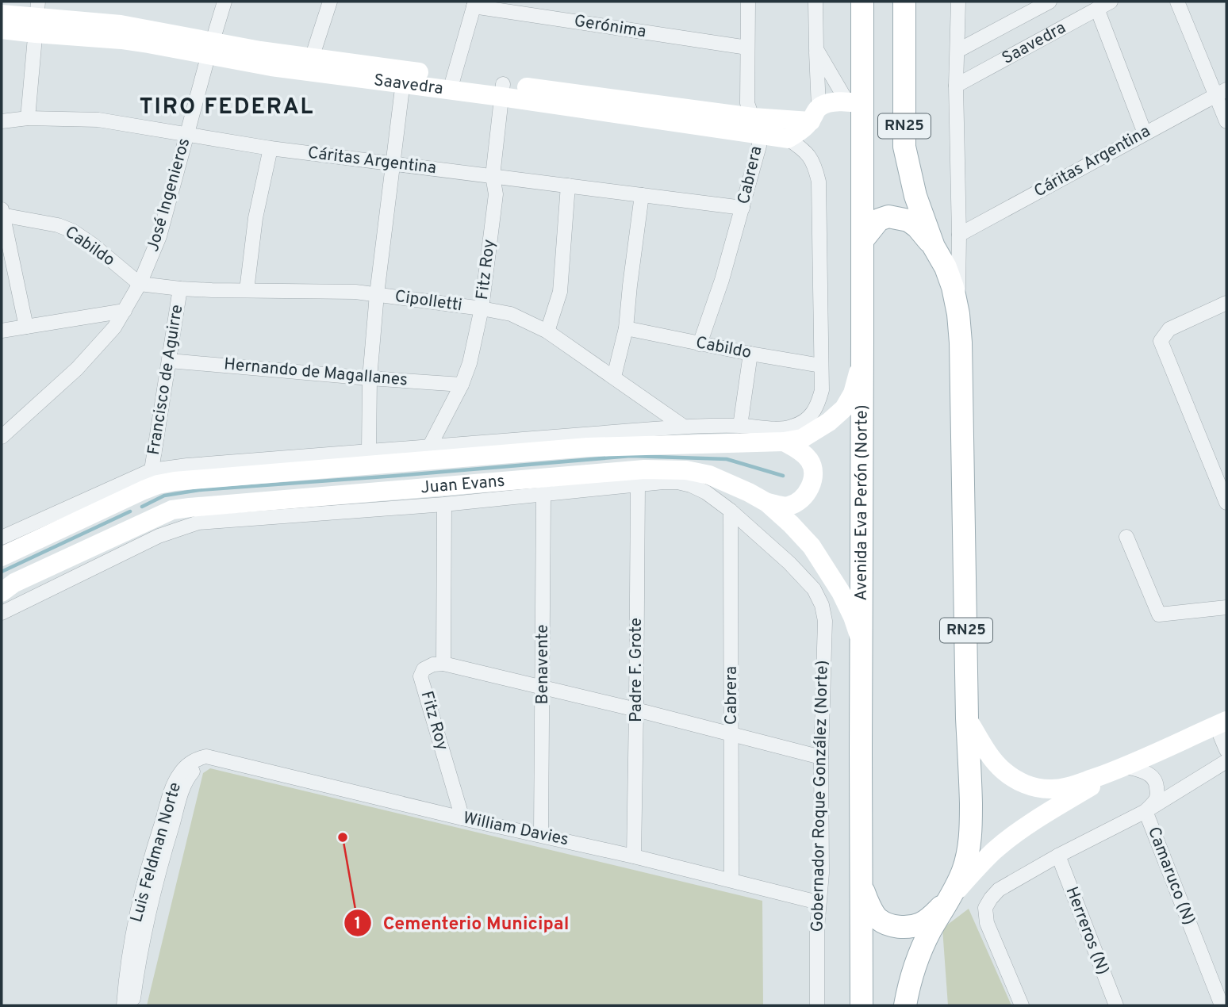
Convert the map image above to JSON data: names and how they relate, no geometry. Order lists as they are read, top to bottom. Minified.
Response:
{"streets":{"main road":["RN25","Avenida Eva Perón (Norte)"],"street":["Gerónima","Saavedra","Cáritas Argentina","Cabrera","José Ingenieros","Cabildo","Fitz Roy","Cipolletti","Hernando de Magallanes","Francisco de Aguirre","Juan Evans","Benavente","Padre F. Grote","Gobernador Roque González (Norte)","William Davies","Luis Feldman Norte","Camaruco (N)","Herreros (N)"]},"crossings":[["Gerónima","Cabrera"],["Saavedra","Cabrera"],["Saavedra","José Ingenieros"],["Saavedra","Fitz Roy"],["Saavedra","Avenida Eva Perón (Norte)"],["Cáritas Argentina","Cabrera"],["Cáritas Argentina","José Ingenieros"],["Cáritas Argentina","Fitz Roy"],["Cabrera","Cabildo"],["Cabrera","Juan Evans"],["Cabrera","William Davies"],["José Ingenieros","Cabildo"],["José Ingenieros","Cipolletti"],["Cabildo","Cipolletti"],["Fitz Roy","Cipolletti"],["Fitz Roy","Hernando de Magallanes"],["Fitz Roy","William Davies"],["Cipolletti","Francisco de Aguirre"],["Hernando de Magallanes","Francisco de Aguirre"],["Juan Evans","Avenida Eva Perón (Norte)"],["Juan Evans","Benavente"],["Juan Evans","Padre F. Grote"],["Juan Evans","Gobernador Roque González (Norte)"],["Benavente","William Davies"],["Padre F. Grote","William Davies"],["Gobernador Roque González (Norte)","William Davies"],["William Davies","Luis Feldman Norte"]],"districts":["TIRO FEDERAL"],"places":["Cementerio Municipal"]}
